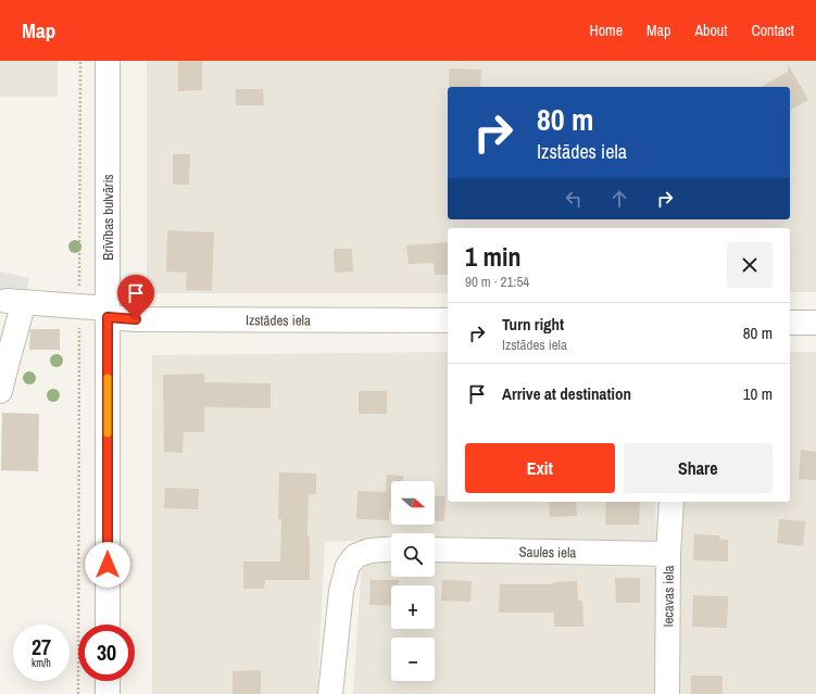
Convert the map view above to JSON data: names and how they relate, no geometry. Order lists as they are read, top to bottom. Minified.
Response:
{"streets":{"street":["Brīvības bulvāris","Izstādes iela","Saules iela","Iecavas iela"]},"crossings":[["Brīvības bulvāris","Izstādes iela"],["Saules iela","Iecavas iela"]],"north":"right","page":{"header":"Map","nav":["Home","Map","About","Contact"],"turn":["80 m","Izstādes iela"],"heading":["1 min","90 m · 21:54"],"list":[{"name":"Turn right","note":"Izstādes iela","value":"80 m"},{"name":"Arrive at destination","value":"10 m"}],"buttons":["Exit","Share"],"map_buttons":["+","−"],"speed":"27 km/h","limit":"30"}}
